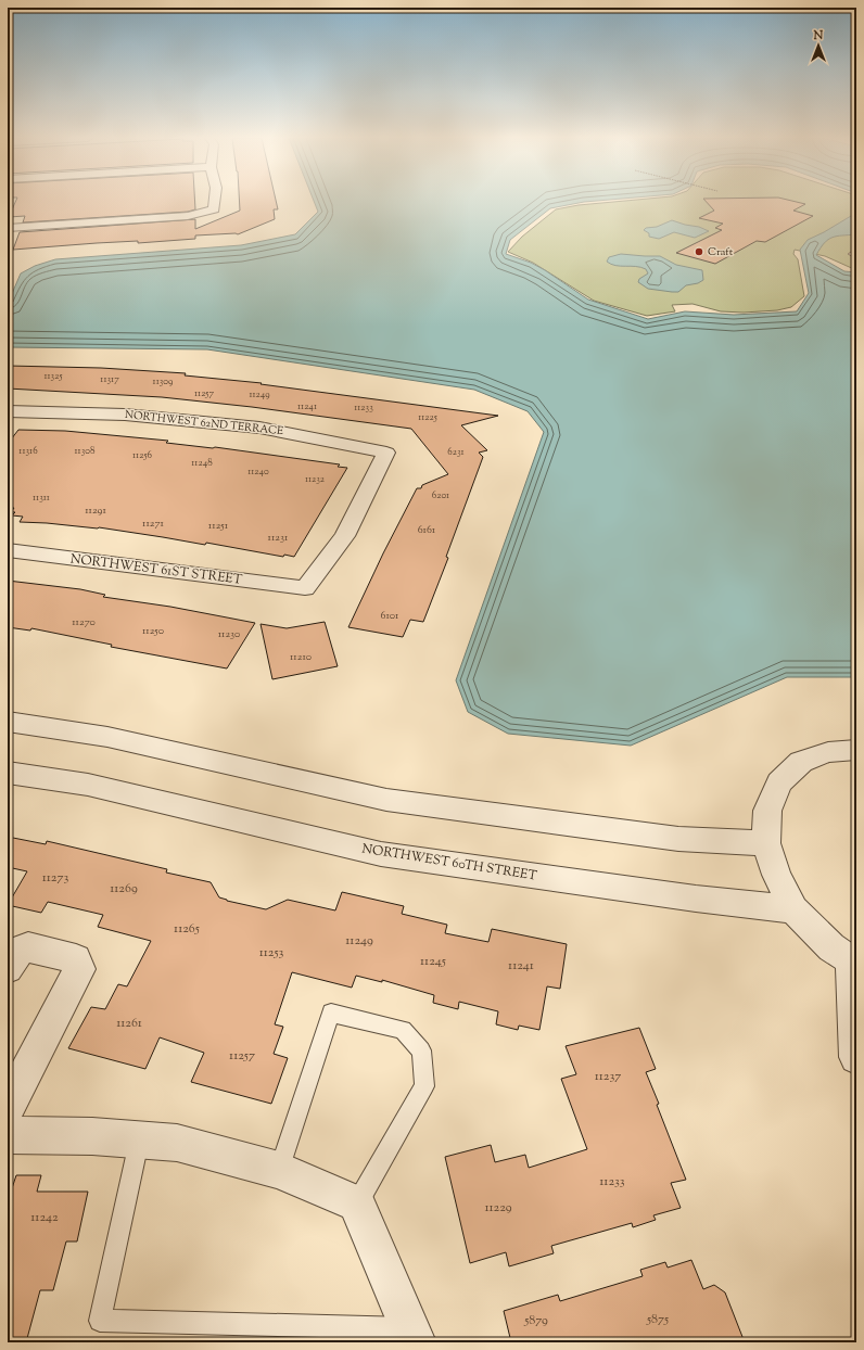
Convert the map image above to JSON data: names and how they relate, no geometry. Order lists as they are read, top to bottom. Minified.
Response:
{"streets":{"street":["NORTHWEST 62ND TERRACE","NORTHWEST 61ST STREET","NORTHWEST 60TH STREET"]},"crossings":[["NORTHWEST 62ND TERRACE","NORTHWEST 61ST STREET"]],"places":["Craft"],"house_numbers":["11325","11317","11309","11257","11249","11241","11233","11225","11316","11308","6231","11256","11248","11240","11232","6201","11311","11291","11271","11251","6161","11231","6101","11270","11250","11230","11210","11273","11269","11265","11249","11253","11245","11241","11261","11257","11237","11233","11229","11242","5875","5879"],"north":"top"}
